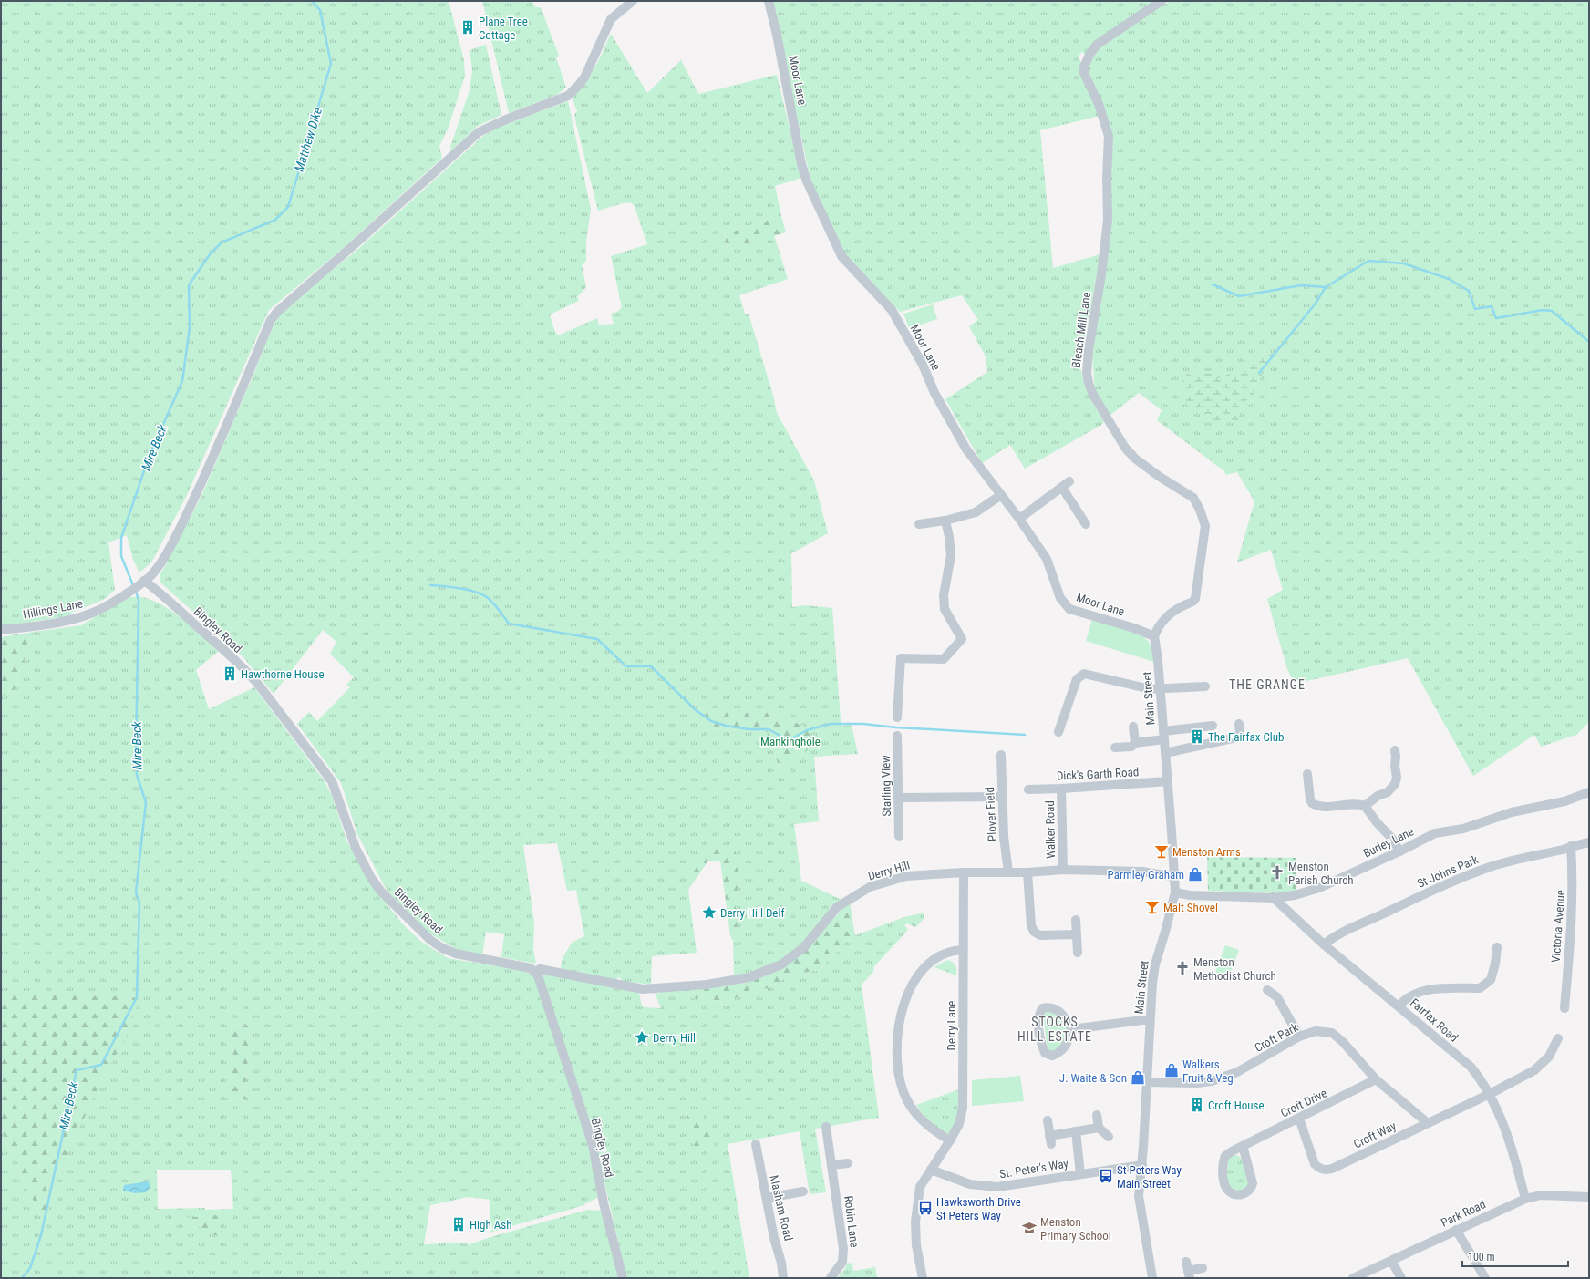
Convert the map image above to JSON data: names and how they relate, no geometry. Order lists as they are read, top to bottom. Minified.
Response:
{"streets":{"street":["Moor Lane","Bleach Mill Lane","Hillings Lane","Bingley Road","Main Street","Dick's Garth Road","Starling View","Plover Field","Walker Road","Burley Lane","Derry Hill","St Johns Park","Victoria Avenue","Fairfax Road","Derry Lane","Croft Park","Croft Drive","Croft Way","St. Peter's Way","Masham Road","Park Road","Robin Lane"]},"crossings":[["Moor Lane","Bleach Mill Lane"],["Moor Lane","Main Street"],["Bleach Mill Lane","Main Street"],["Hillings Lane","Bingley Road"],["Bingley Road","Derry Hill"],["Main Street","Dick's Garth Road"],["Main Street","Burley Lane"],["Main Street","Derry Hill"],["Main Street","Croft Park"],["Main Street","St. Peter's Way"],["Dick's Garth Road","Walker Road"],["Plover Field","Derry Hill"],["Walker Road","Derry Hill"],["Burley Lane","Fairfax Road"],["Derry Hill","Derry Lane"],["St Johns Park","Victoria Avenue"],["St Johns Park","Fairfax Road"],["Fairfax Road","Croft Way"],["Fairfax Road","Park Road"],["Derry Lane","St. Peter's Way"],["Croft Park","Croft Drive"],["Croft Park","Croft Way"],["Croft Drive","Croft Way"]],"districts":["THE GRANGE","STOCKS HILL ESTATE"],"water":["Matthew Dike","Mire Beck"],"parks":["Mankinghole"],"places":{"building":["Plane Tree Cottage","Hawthorne House","The Fairfax Club","Croft House","High Ash"],"bar":["Menston Arms","Malt Shovel"],"church":["Menston Parish Church","Menston Methodist Church"],"shop":["Parmley Graham","Walkers Fruit & Veg","J. Waite & Son"],"place":["Derry Hill Delf","Derry Hill"],"bus stop":["St Peters Way Main Street","Hawksworth Drive St Peters Way"],"school or university":["Menston Primary School"]},"scale_bar":"100 m"}
